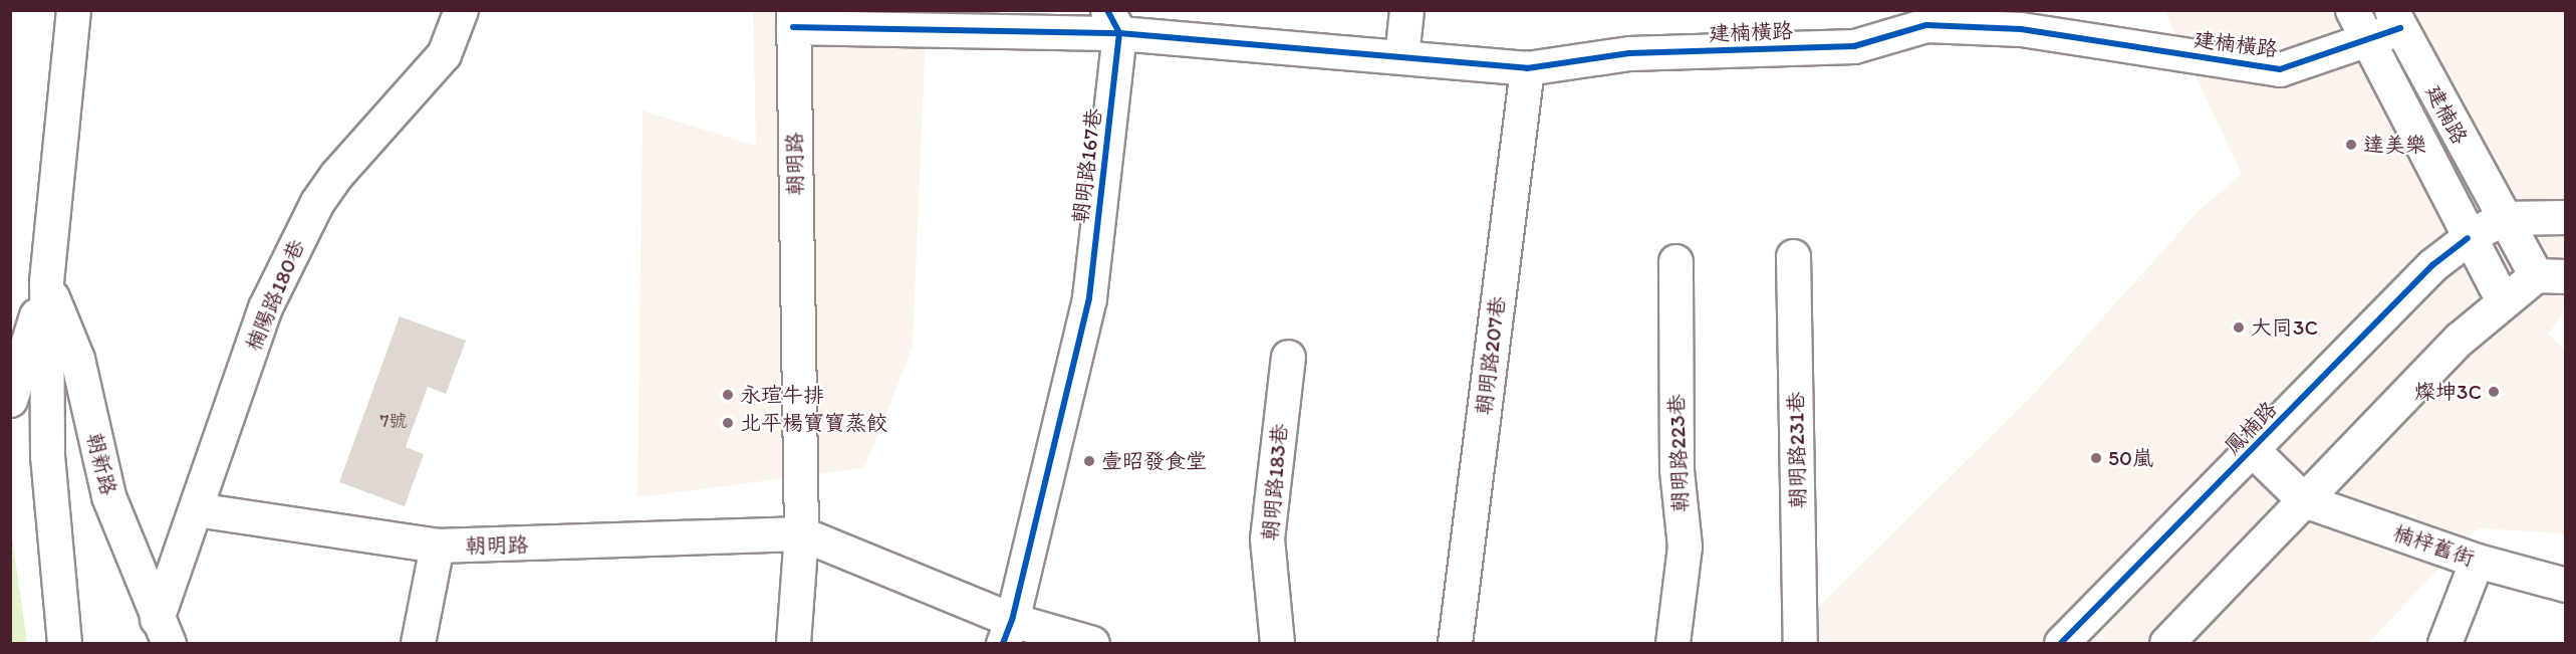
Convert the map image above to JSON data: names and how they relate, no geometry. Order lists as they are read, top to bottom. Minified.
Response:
{"streets":{"street":["建楠橫路","建楠路","朝明路","朝明路167巷","楠陽路180巷","朝明路207巷","鳳楠路","朝明路231巷","朝明路223巷","朝新路","朝明路183巷","楠梓舊街"]},"crossings":[["建楠橫路","建楠路"],["建楠橫路","朝明路167巷"],["建楠橫路","朝明路207巷"],["建楠路","鳳楠路"],["朝明路","朝明路167巷"],["朝明路","楠陽路180巷"],["楠陽路180巷","朝新路"]],"places":["達美樂","大同3C","燦坤3C","永瑄牛排","北平楊寶寶蒸餃","50嵐","壹昭發食堂"],"house_numbers":["7號"]}
